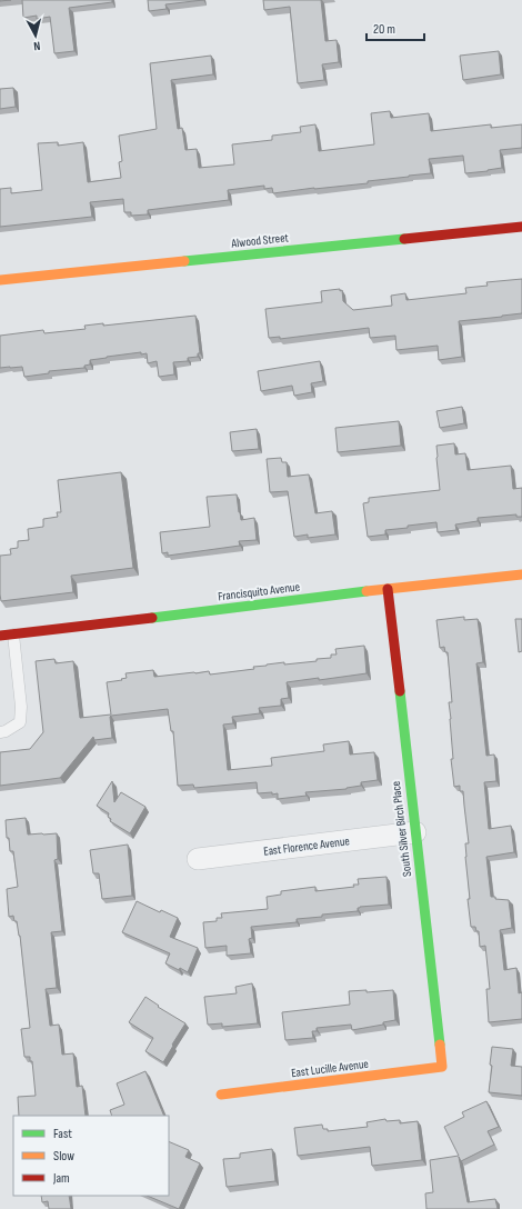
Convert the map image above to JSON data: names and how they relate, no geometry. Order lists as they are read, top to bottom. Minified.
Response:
{"streets":{"street":["Alwood Street","Francisquito Avenue","South Silver Birch Place","East Florence Avenue","East Lucille Avenue"]},"crossings":[["Francisquito Avenue","South Silver Birch Place"],["South Silver Birch Place","East Florence Avenue"],["South Silver Birch Place","East Lucille Avenue"]],"legend":["Fast","Slow","Jam"],"scale_bar":"20 m","north":"bottom"}
